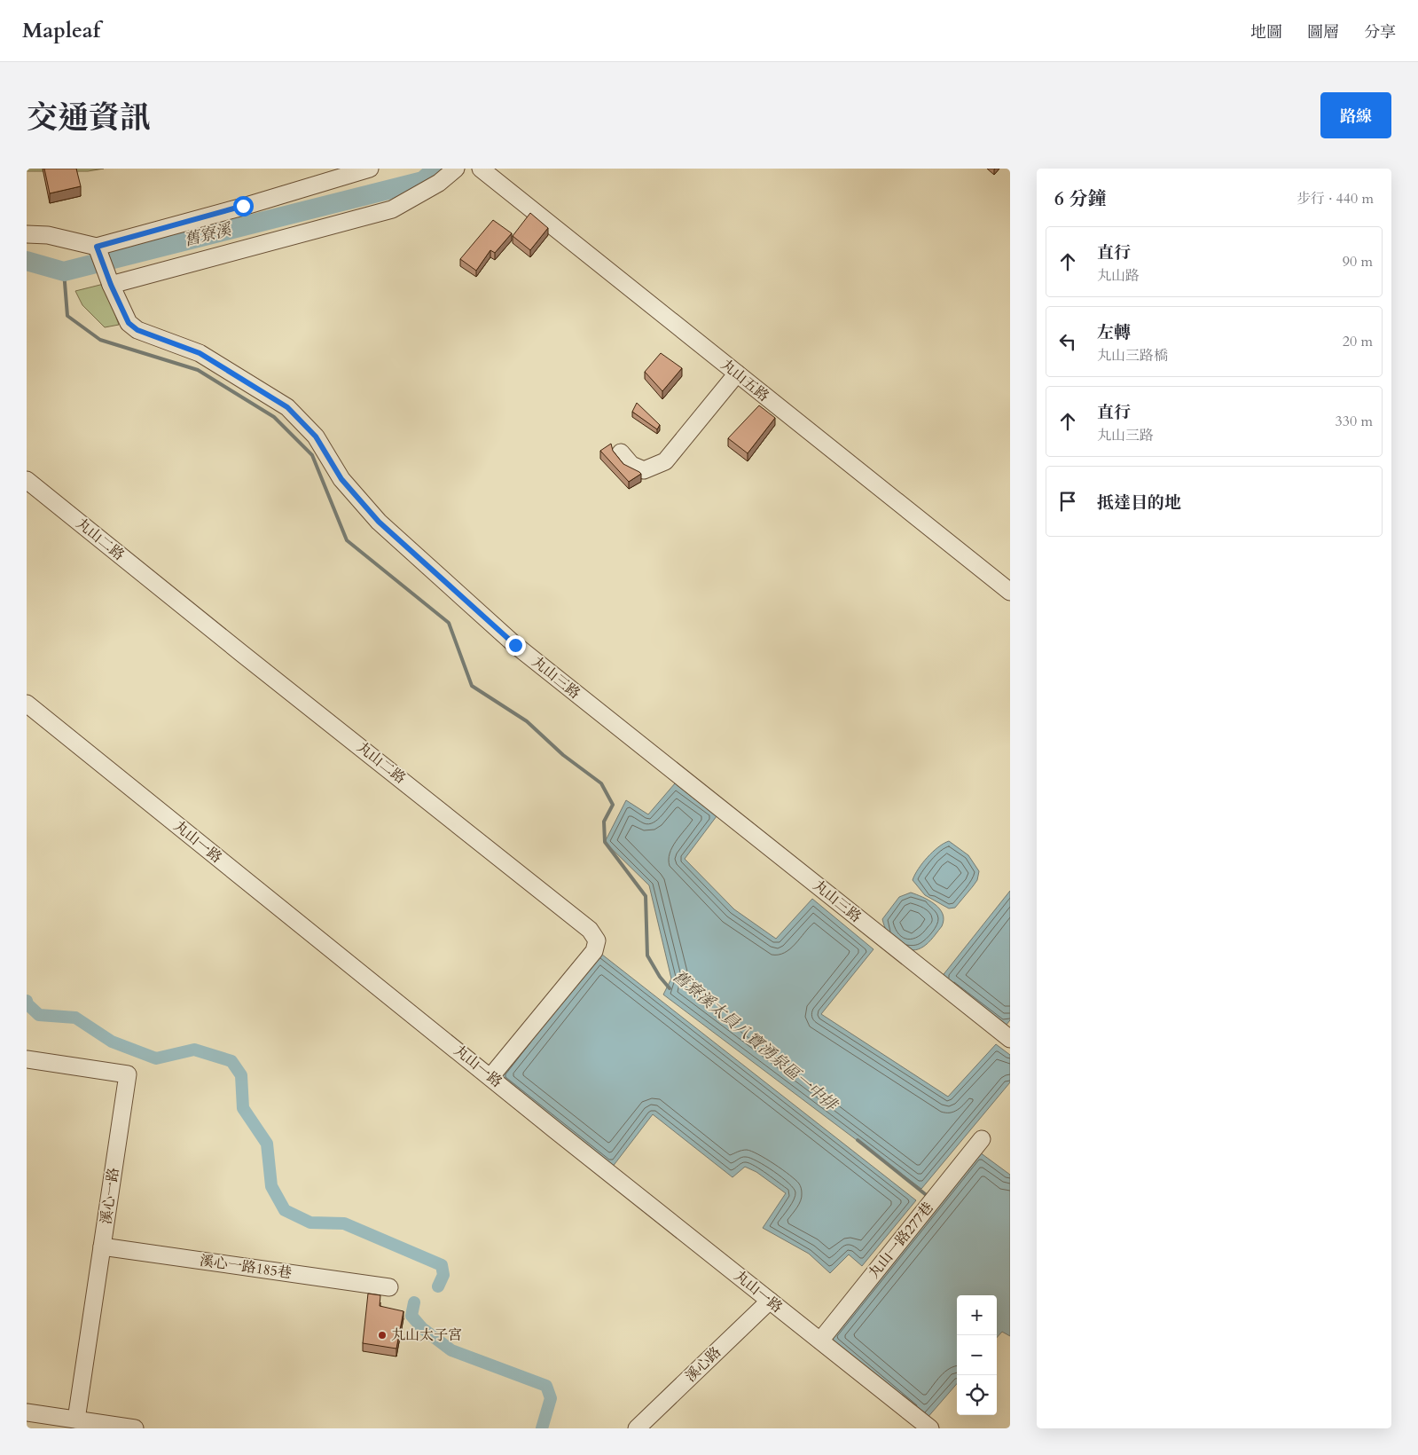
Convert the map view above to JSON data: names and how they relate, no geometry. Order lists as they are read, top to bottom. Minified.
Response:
{"streets":{"street":["丸山五路","丸山二路","丸山三路","丸山一路","溪心一路","丸山一路277巷","溪心一路185巷","溪心路"]},"crossings":[["丸山二路","丸山一路"],["丸山一路","丸山一路277巷"],["丸山一路","溪心路"],["溪心一路","溪心一路185巷"]],"water":["舊寮溪","舊寮溪太員八寶湧泉區一中排"],"places":["丸山太子宮"],"page":{"header":"Mapleaf","nav":["地圖","圖層","分享"],"title":"交通資訊","buttons":"路線","heading":["6 分鐘","步行 · 440 m"],"list":[["直行","丸山路","90 m"],["左轉","丸山三路橋","20 m"],["直行","丸山三路","330 m"],"抵達目的地"],"map_buttons":["+","−"]}}
